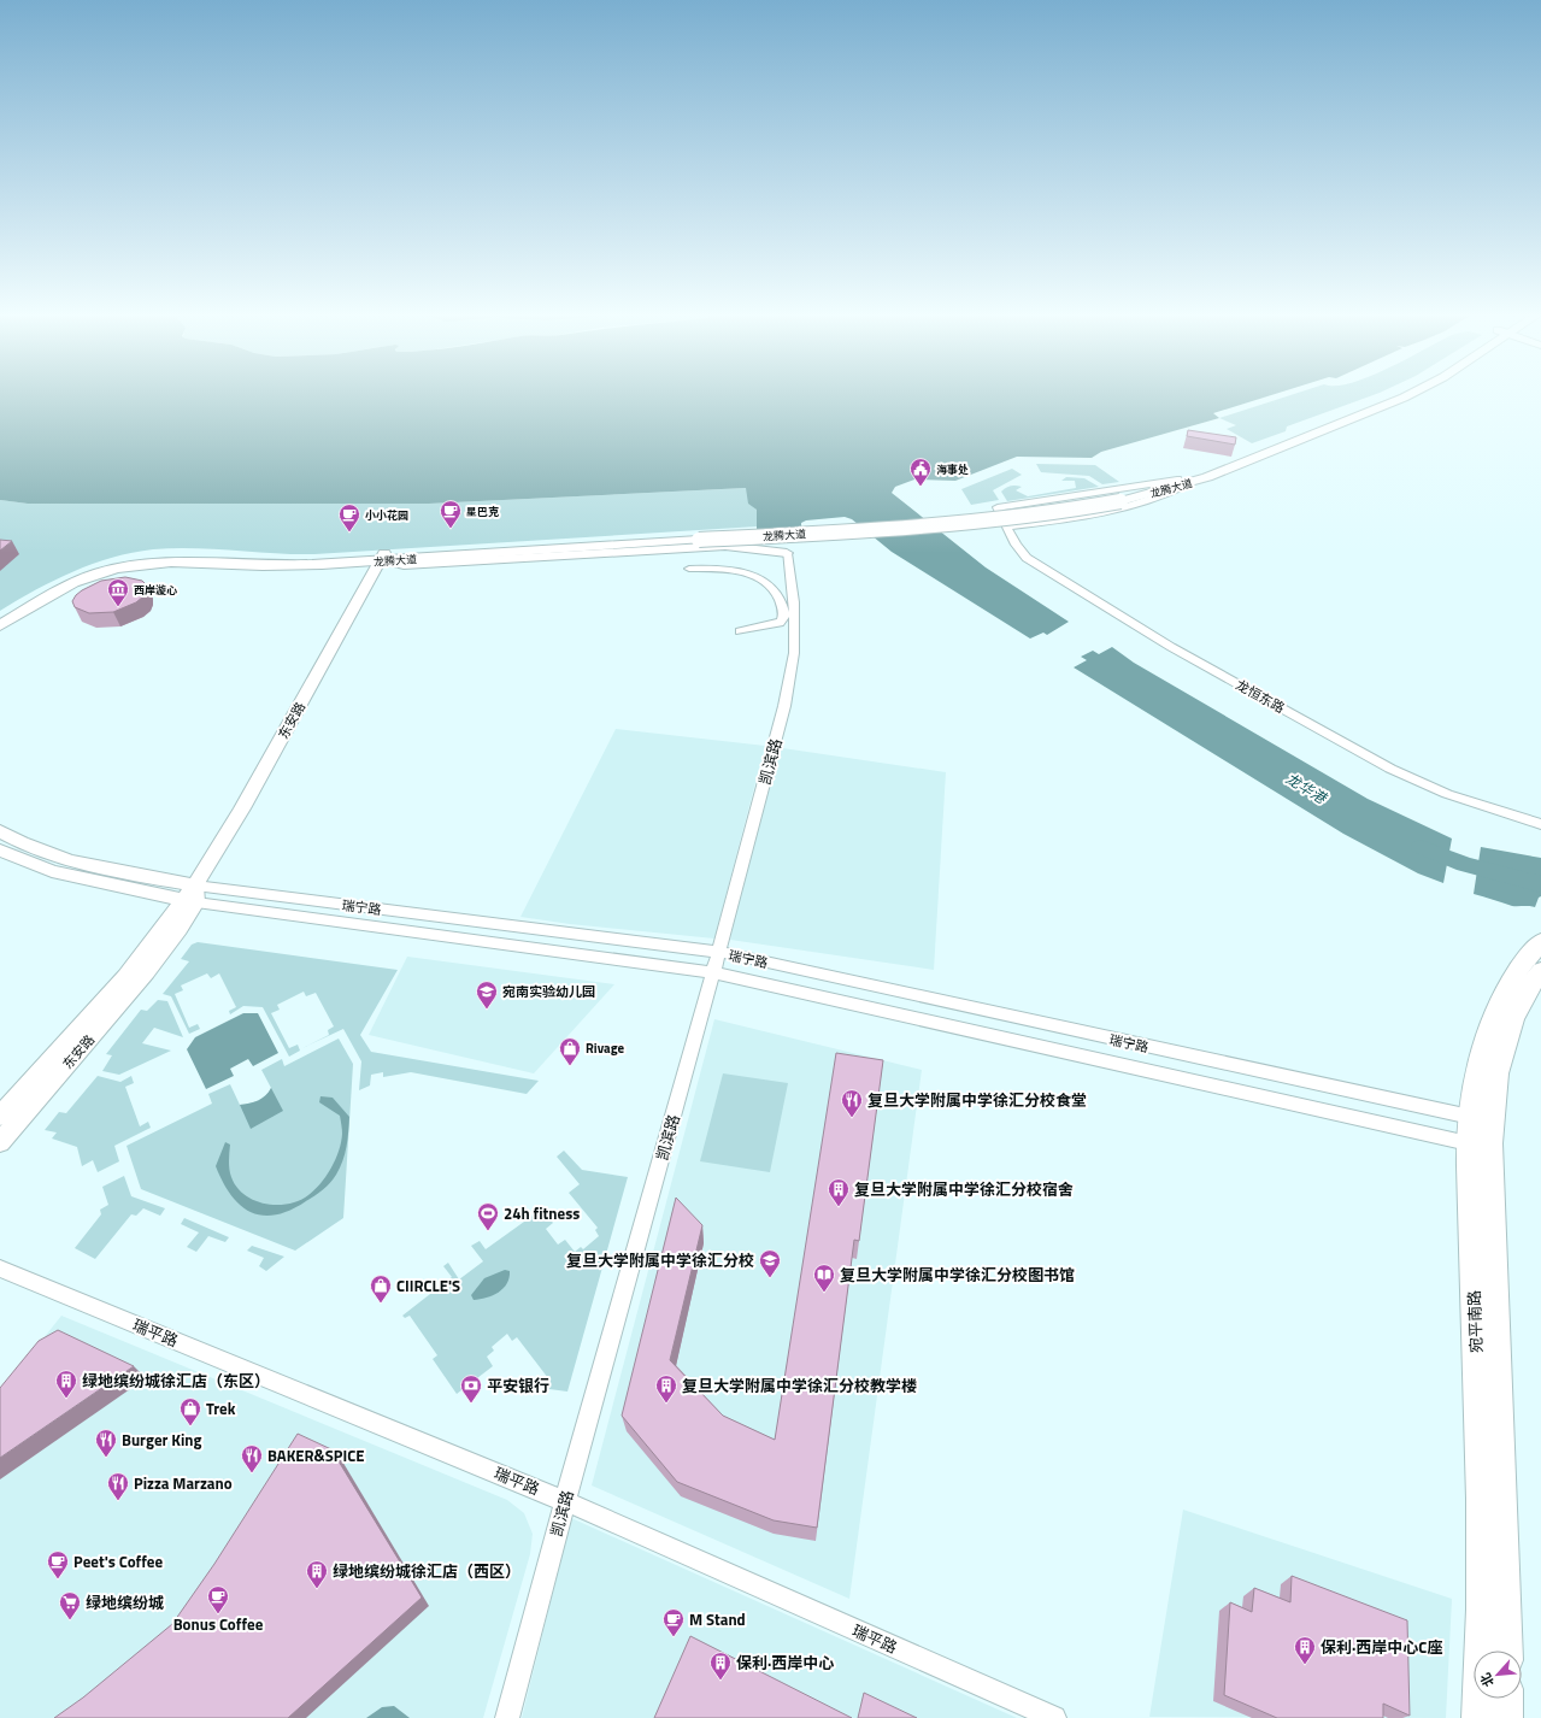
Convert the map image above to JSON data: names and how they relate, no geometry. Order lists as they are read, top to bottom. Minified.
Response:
{"streets":{"main road":["龙腾大道","宛平南路"],"street":["龙恒东路","东安路","凯滨路","瑞宁路","瑞平路"]},"crossings":[["龙腾大道","龙恒东路"],["龙腾大道","东安路"],["东安路","瑞宁路"],["凯滨路","瑞宁路"],["凯滨路","瑞平路"],["瑞宁路","宛平南路"]],"water":["龙华港"],"places":{"public building":["海事处"],"cafe":["星巴克","小小花园","Peet's Coffee","Bonus Coffee","M Stand"],"museum":["西岸漩心"],"school or university":["宛南实验幼儿园","复旦大学附属中学徐汇分校"],"shop":["Rivage","CIIRCLE'S","Trek"],"restaurant":["复旦大学附属中学徐汇分校食堂","Burger King","BAKER&SPICE","Pizza Marzano"],"building":["复旦大学附属中学徐汇分校宿舍","绿地缤纷城徐汇店（东区）","复旦大学附属中学徐汇分校教学楼","绿地缤纷城徐汇店（西区）","保利·西岸中心C座","保利·西岸中心"],"sports":["24h fitness"],"library":["复旦大学附属中学徐汇分校图书馆"],"bank":["平安银行"],"supermarket":["绿地缤纷城"]},"north":"bottom left"}
